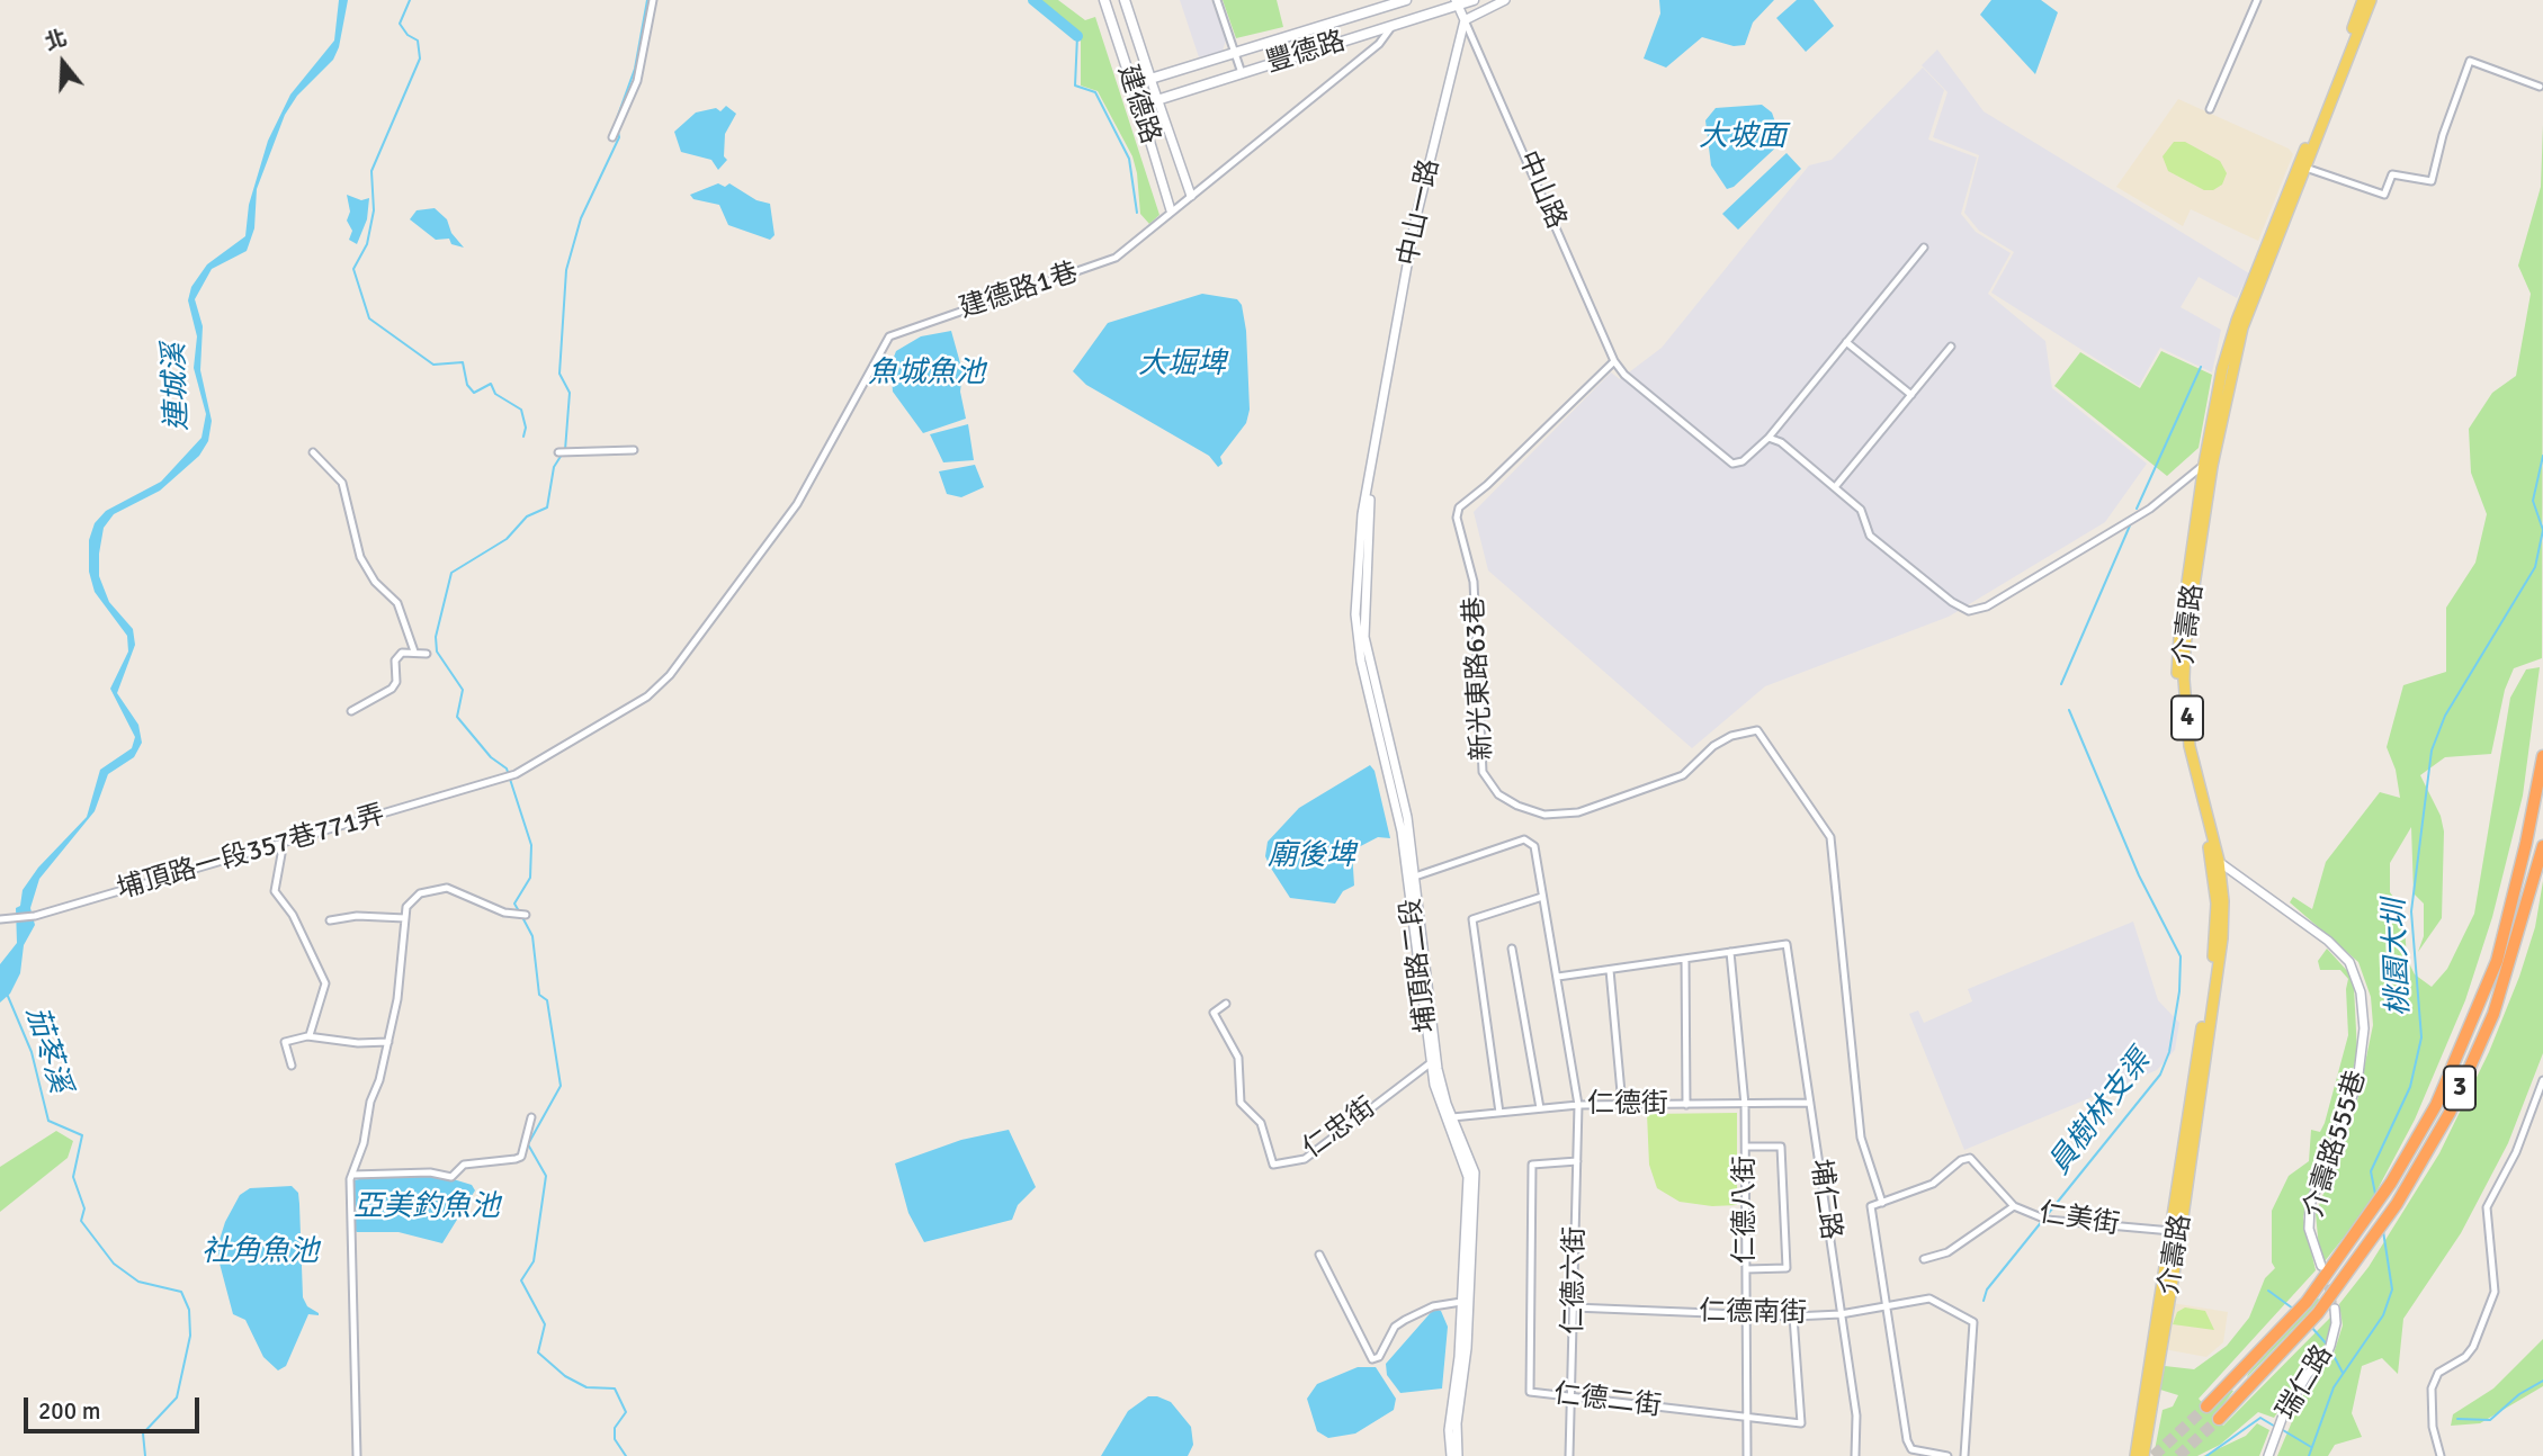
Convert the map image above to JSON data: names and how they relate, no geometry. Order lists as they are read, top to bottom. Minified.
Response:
{"streets":{"highway":["3"],"main road":["豐德路","建德路","介壽路","4"],"street":["中山路","中山一路","建德路1巷","新光東路63巷","埔頂路一段357巷771弄","埔頂路二段","仁德街","仁忠街","介壽路555巷","埔仁路","仁德八街","仁美街","仁德六街","仁德南街","瑞仁路","仁德二街"]},"crossings":[["豐德路","建德路"],["豐德路","建德路1巷"],["建德路","建德路1巷"],["中山路","中山一路"],["中山路","新光東路63巷"],["中山一路","埔頂路二段"],["建德路1巷","埔頂路一段357巷771弄"],["介壽路","介壽路555巷"],["介壽路","仁美街"],["新光東路63巷","仁美街"],["埔頂路二段","仁德街"],["埔頂路二段","仁忠街"],["埔頂路二段","仁德六街"],["仁德街","埔仁路"],["仁德街","仁德八街"],["仁德街","仁德六街"],["埔仁路","仁德八街"],["埔仁路","仁德南街"],["仁德八街","仁德南街"],["仁德八街","仁德二街"],["仁美街","仁德南街"],["仁德六街","仁德南街"],["仁德六街","仁德二街"],["仁德南街","仁德二街"]],"water":["大坡面","大堀埤","魚城魚池","連城溪","廟後埤","桃園大圳","茄苳溪","員樹林支渠","亞美釣魚池","社角魚池"],"scale_bar":"200 m","north":"top"}
